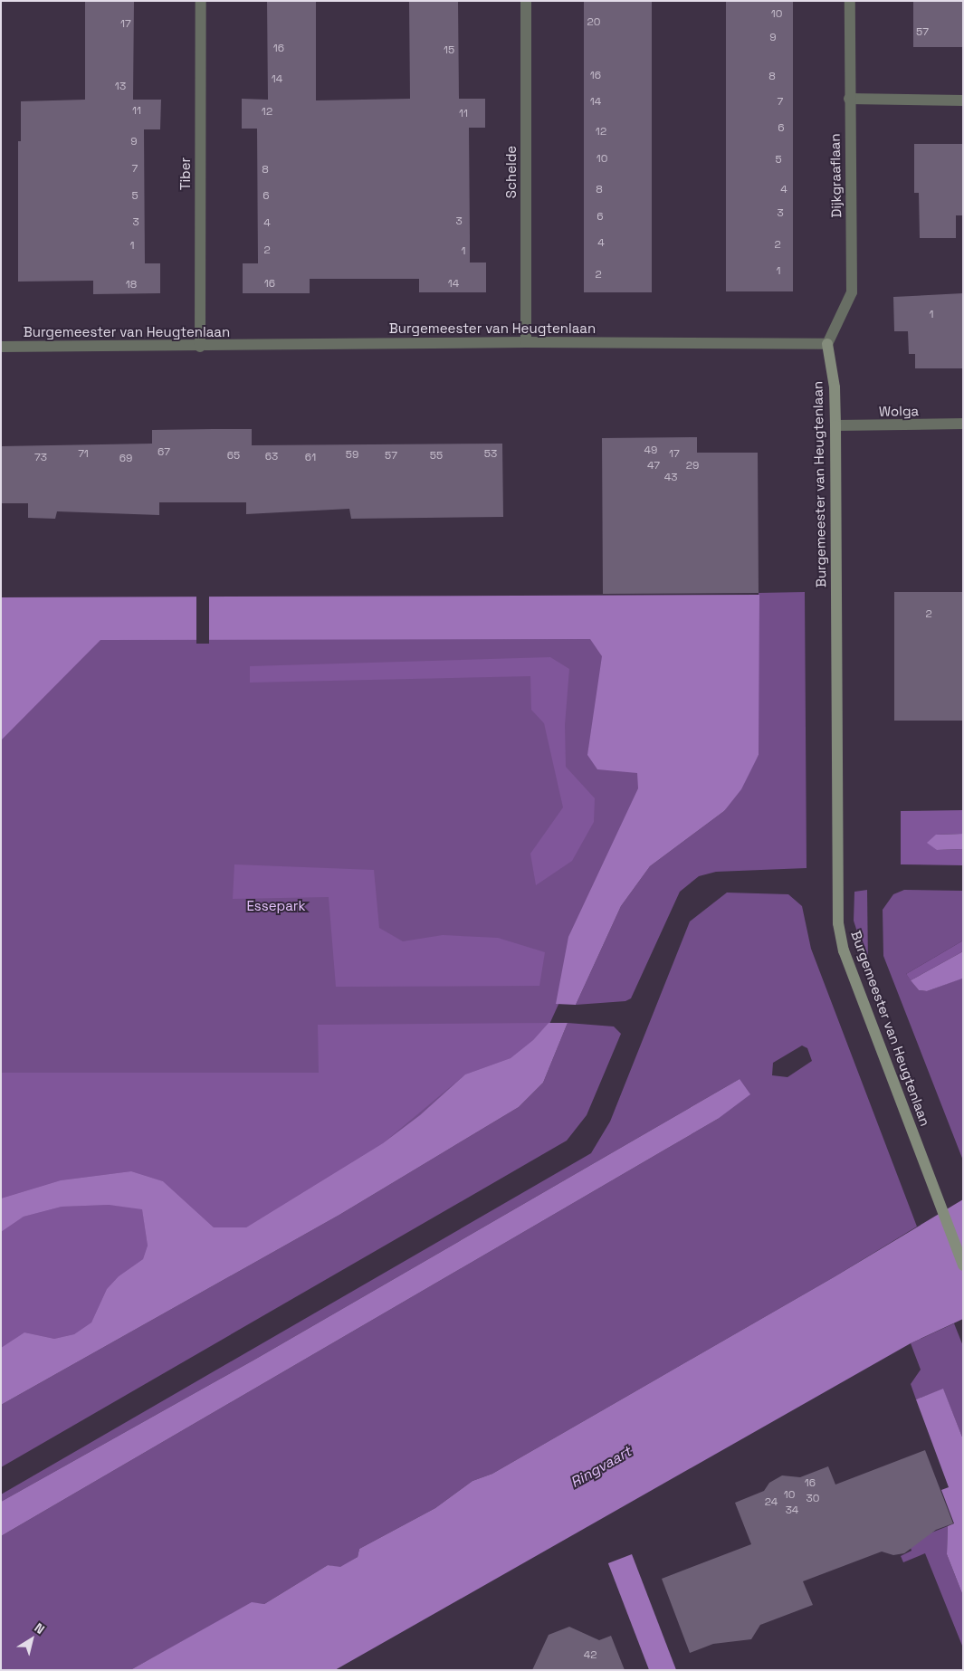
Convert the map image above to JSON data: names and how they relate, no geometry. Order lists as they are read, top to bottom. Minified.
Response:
{"streets":{"street":["Schelde","Tiber","Dijkgraaflaan","Burgemeester van Heugtenlaan","Wolga"]},"crossings":[["Schelde","Burgemeester van Heugtenlaan"],["Tiber","Burgemeester van Heugtenlaan"],["Dijkgraaflaan","Burgemeester van Heugtenlaan"],["Burgemeester van Heugtenlaan","Wolga"]],"water":["Ringvaart"],"parks":["Essepark"],"house_numbers":["10","20","17","57","9","16","15","16","8","14","13","14","7","11","12","11","6","12","9","10","5","7","8","8","4","5","6","3","6","3","3","4","4","2","1","2","1","1","2","16","14","18","1","49","67","71","53","17","59","65","57","55","63","73","61","69","47","29","43","2","16","10","30","24","34","42"],"north":"top right"}
